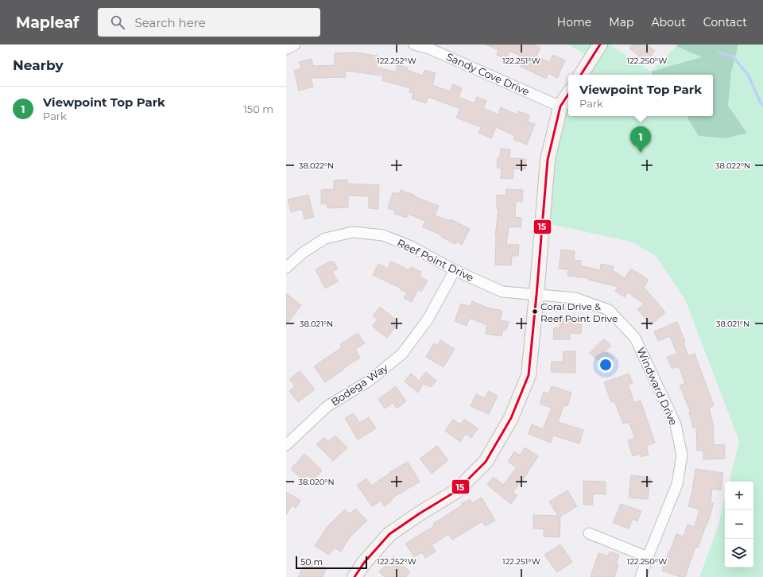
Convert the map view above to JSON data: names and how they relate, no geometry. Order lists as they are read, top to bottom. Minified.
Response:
{"streets":{"street":["Sandy Cove Drive","Reef Point Drive","Bodega Way","Windward Drive"]},"crossings":[["Reef Point Drive","Bodega Way"],["Reef Point Drive","Windward Drive"]],"places":["Coral Drive & Reef Point Drive"],"lines":["transit line 15"],"scale_bar":"50 m","page":{"header":"Mapleaf","search":"Search here","nav":["Home","Map","About","Contact"],"heading":"Nearby","popup":["Viewpoint Top Park","Park"],"list":[{"mark":"1","name":"Viewpoint Top Park","note":"Park","value":"150 m"}],"pins":"1","map_buttons":["+","−"],"scale":"50 m"},"coordinates":["122.252°W","122.251°W","122.250°W","38.022°N","38.021°N","38.020°N"]}
